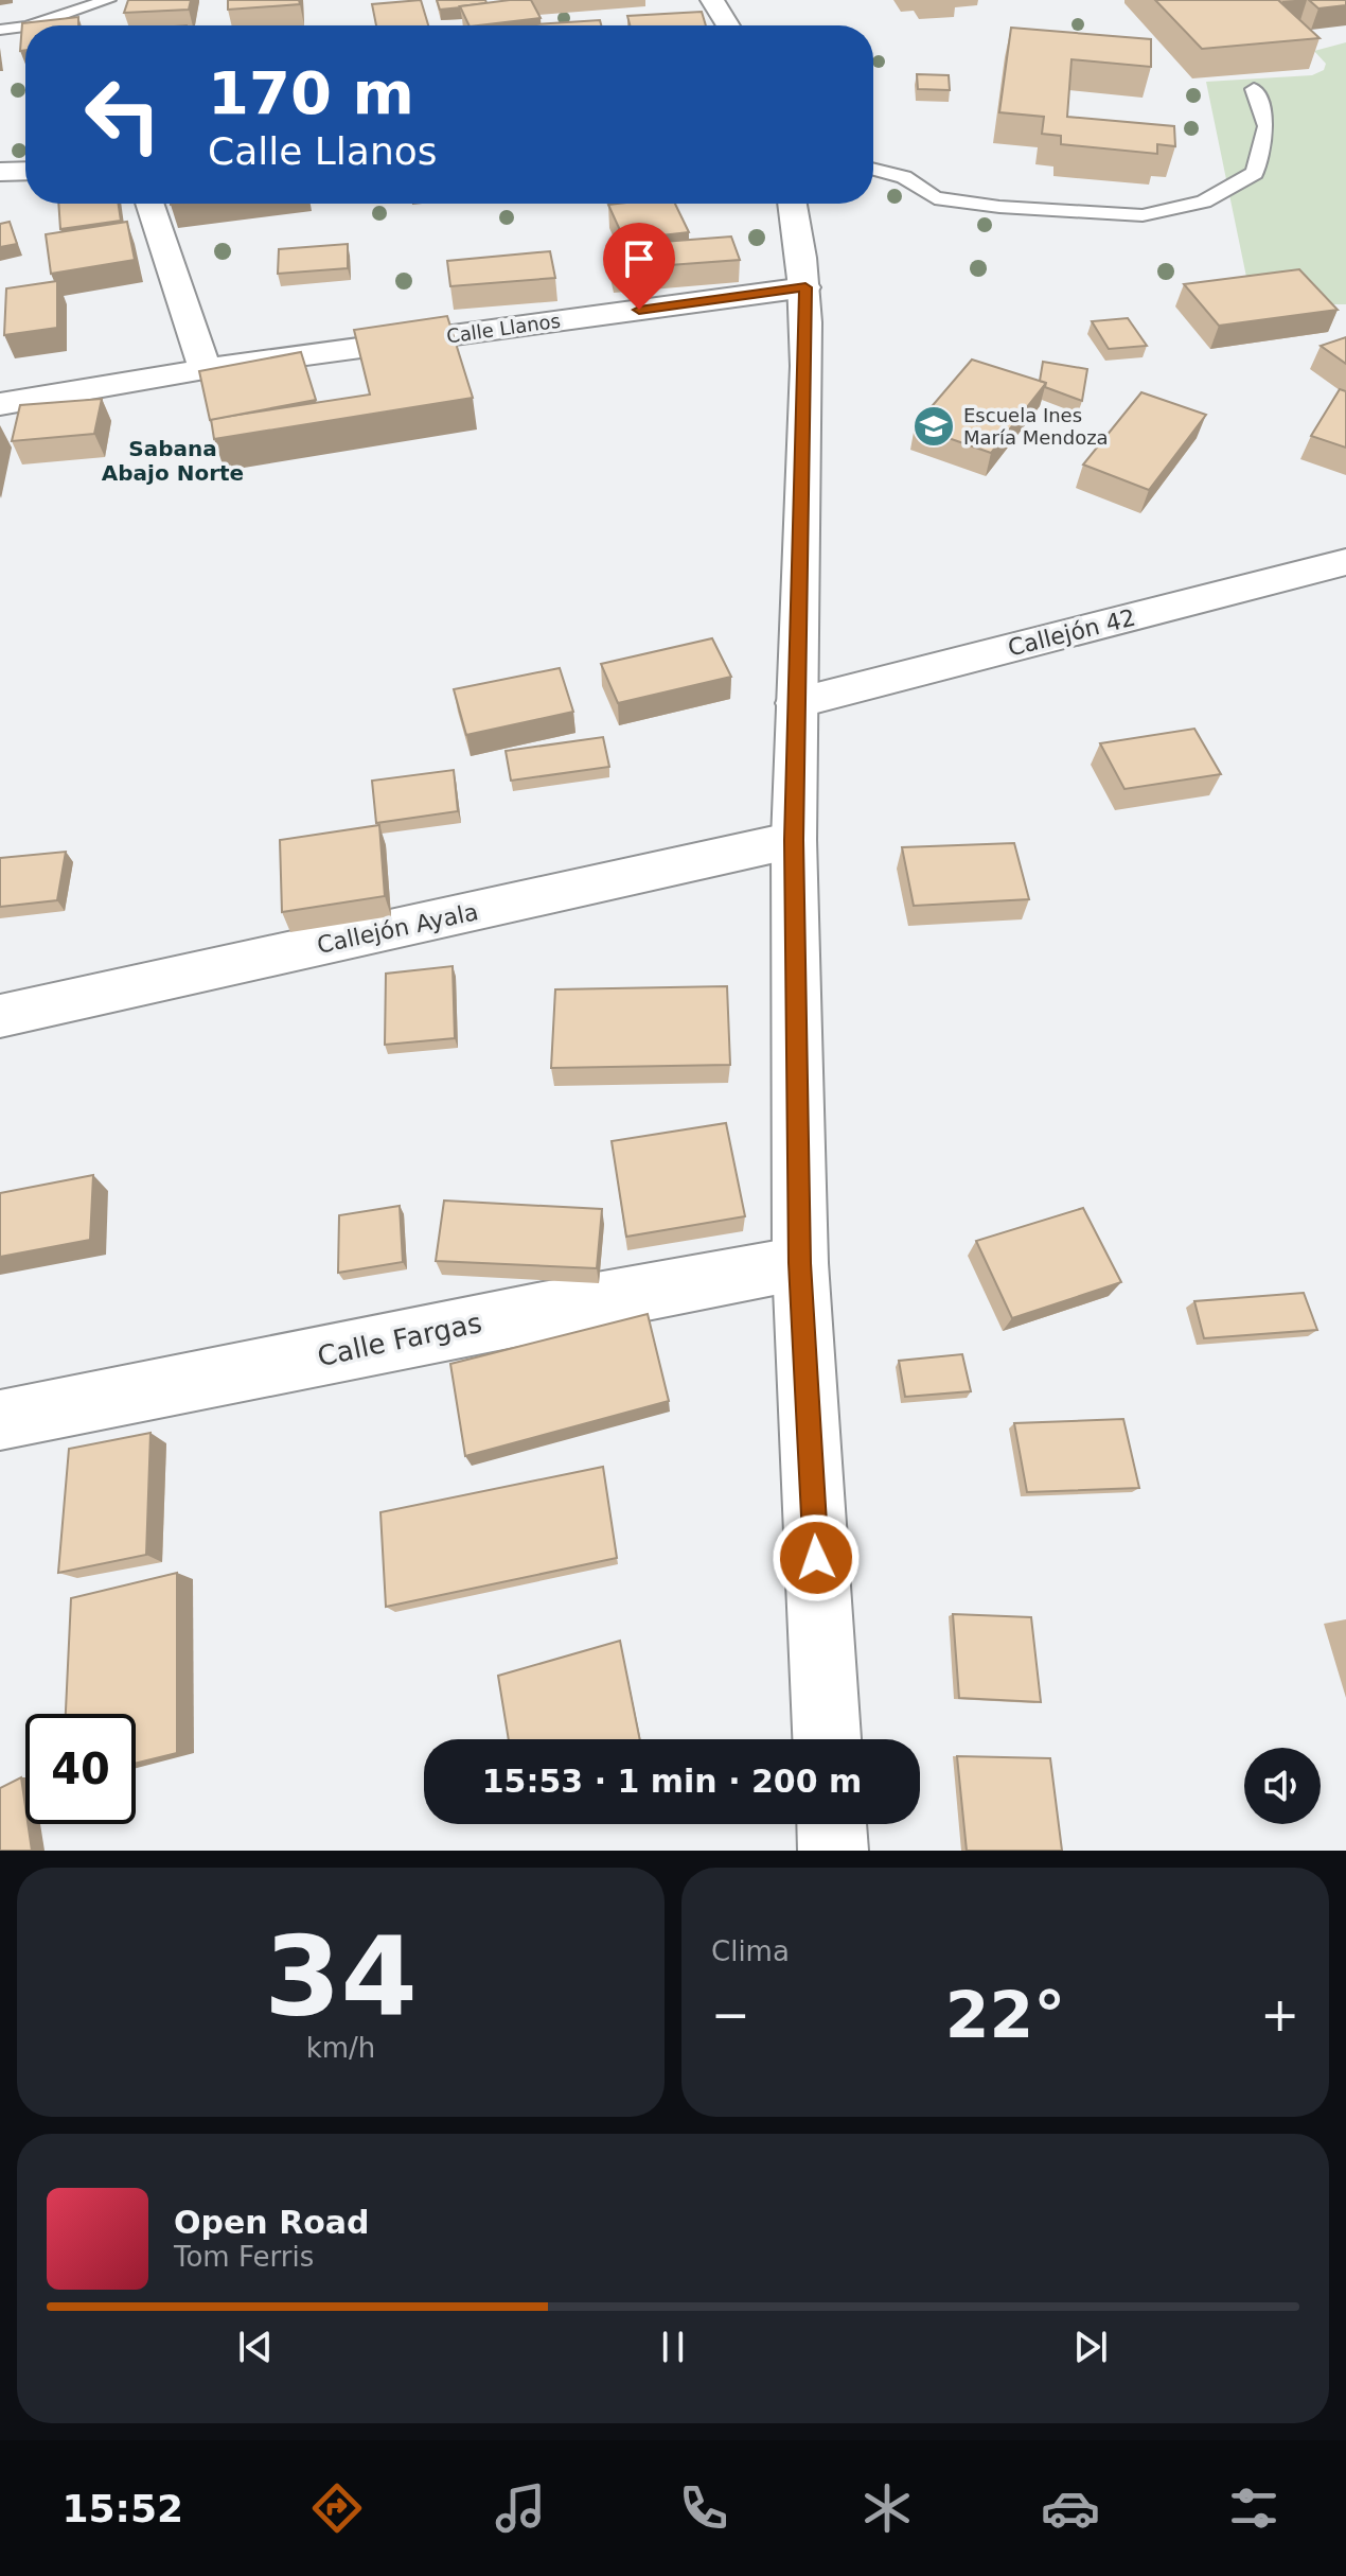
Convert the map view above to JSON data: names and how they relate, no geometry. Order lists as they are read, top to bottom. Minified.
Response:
{"streets":{"street":["Calle Llanos","Callejón 42","Callejón Ayala","Calle Fargas"]},"districts":["Sabana Abajo Norte"],"places":{"school or university":["Escuela Ines María Mendoza"]},"page":{"turn":["170 m","Calle Llanos"],"limit":"40","trip":"15:53 · 1 min · 200 m","tile":[["34","km/h"],"Clima"],"heat":["−","22°","+"],"song":["Open Road","Tom Ferris"],"tabs":"15:52"}}
